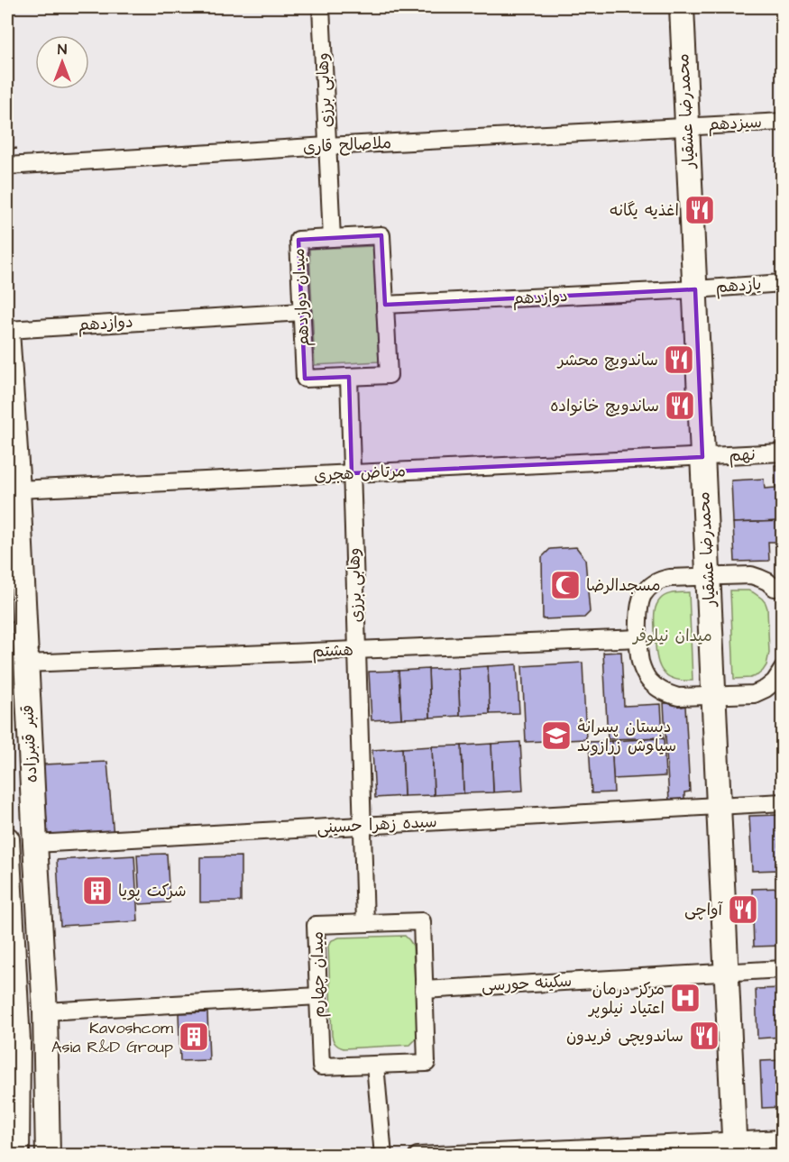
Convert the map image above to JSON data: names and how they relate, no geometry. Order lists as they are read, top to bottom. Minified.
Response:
{"streets":{"main road":["محمدرضا عشقیار","قنبر قنبرزاده"],"street":["وهابی برزی","سیزدهم","ملاصالح قاری","یازدهم","میدان دوازدهم","دوازدهم","نهم","مرتاض هجری","هشتم","سیده زهرا حسینی","میدان چهارم","سکینه حورسی"]},"crossings":[["وهابی برزی","ملاصالح قاری"],["وهابی برزی","میدان دوازدهم"],["وهابی برزی","مرتاض هجری"],["وهابی برزی","هشتم"],["وهابی برزی","سیده زهرا حسینی"],["وهابی برزی","میدان چهارم"],["محمدرضا عشقیار","سیزدهم"],["محمدرضا عشقیار","ملاصالح قاری"],["محمدرضا عشقیار","یازدهم"],["محمدرضا عشقیار","دوازدهم"],["محمدرضا عشقیار","نهم"],["محمدرضا عشقیار","مرتاض هجری"],["محمدرضا عشقیار","سیده زهرا حسینی"],["محمدرضا عشقیار","سکینه حورسی"],["سیزدهم","ملاصالح قاری"],["یازدهم","دوازدهم"],["میدان دوازدهم","دوازدهم"],["دوازدهم","قنبر قنبرزاده"],["نهم","مرتاض هجری"],["مرتاض هجری","قنبر قنبرزاده"],["هشتم","قنبر قنبرزاده"],["قنبر قنبرزاده","سیده زهرا حسینی"],["میدان چهارم","سکینه حورسی"]],"parks":["میدان نیلوفر"],"places":{"restaurant":["اغذیه یگانه","ساندویچ محشر","ساندویچ خانواده","آواچی","ساندویچی فریدون"],"mosque":["مسجدالرضا"],"school or university":["دبستان پسرانهٔ سیاوش زرازوند"],"building":["شرکت پویا","Kavoshcom Asia R&D Group"],"hospital":["مرکز درمان اعتیاد نیلوپر"]},"north":"top"}
